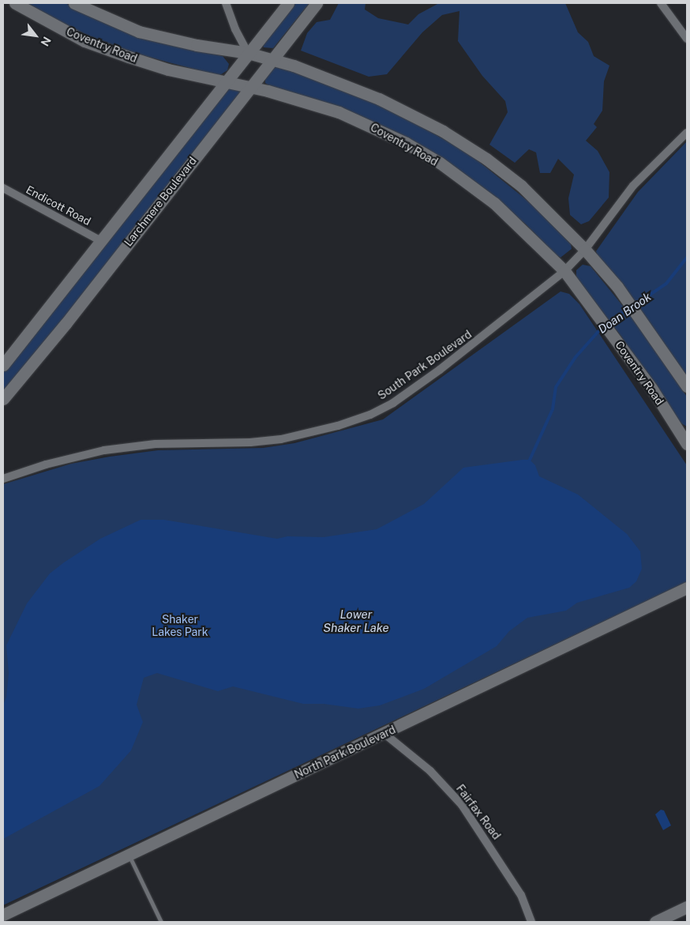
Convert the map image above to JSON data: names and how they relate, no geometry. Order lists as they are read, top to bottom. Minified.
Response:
{"streets":{"street":["Coventry Road","Larchmere Boulevard","Endicott Road","South Park Boulevard","North Park Boulevard","Fairfax Road"]},"crossings":[["Coventry Road","Larchmere Boulevard"],["Coventry Road","South Park Boulevard"],["Larchmere Boulevard","Endicott Road"],["North Park Boulevard","Fairfax Road"]],"water":["Doan Brook","Lower Shaker Lake"],"parks":["Shaker Lakes Park"],"north":"bottom right"}
